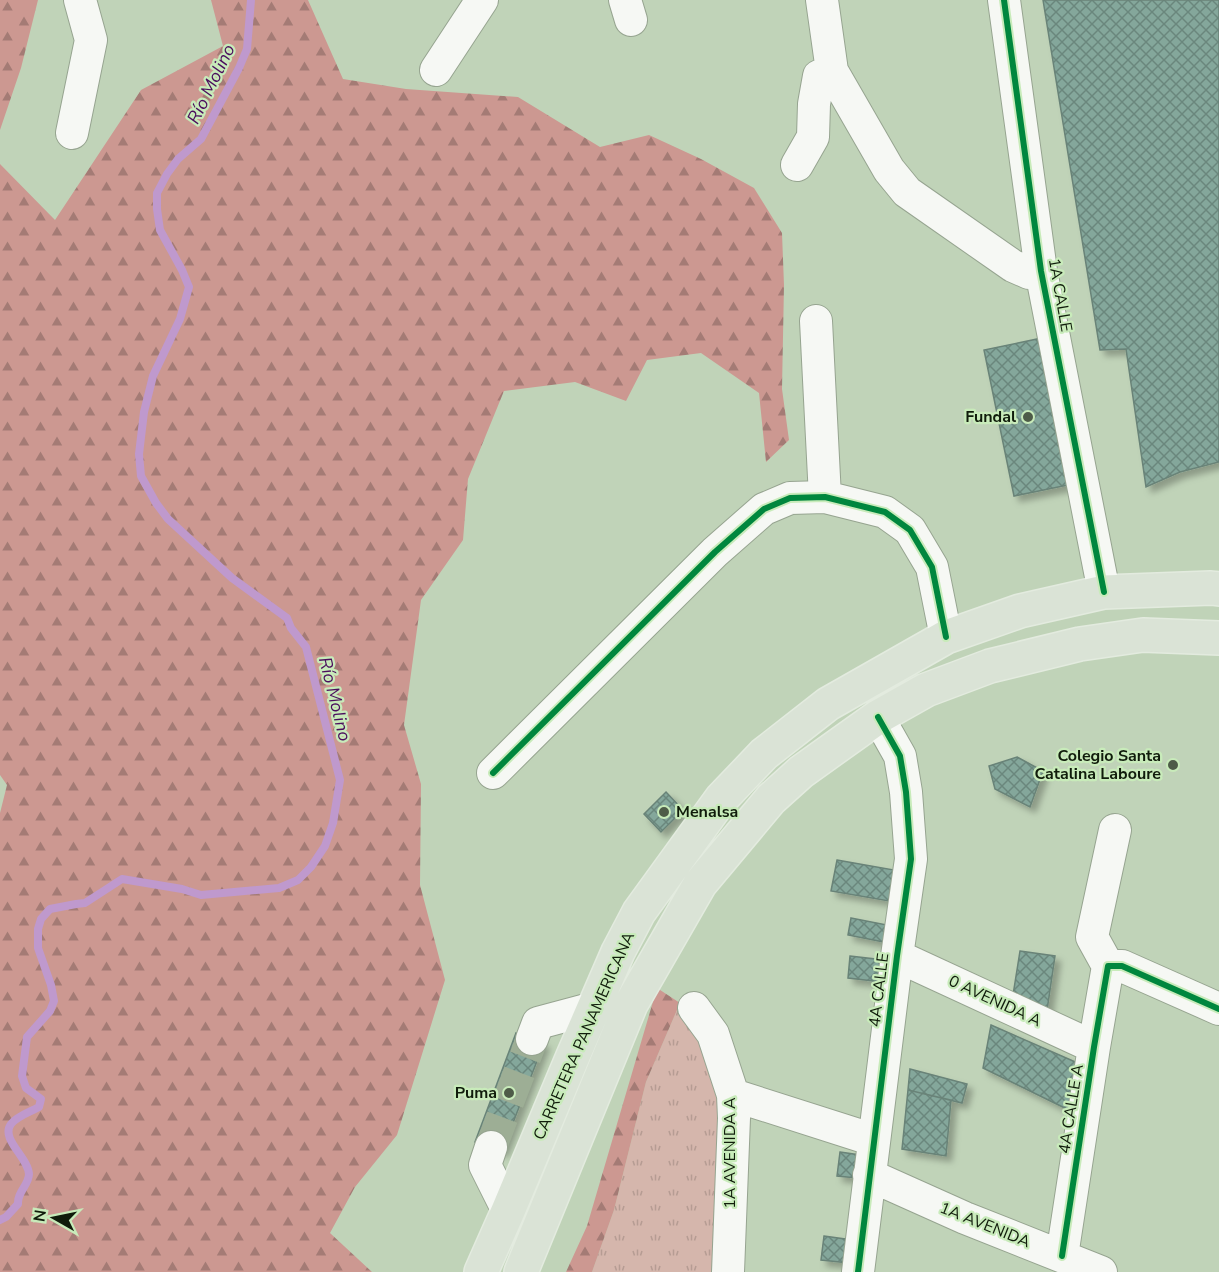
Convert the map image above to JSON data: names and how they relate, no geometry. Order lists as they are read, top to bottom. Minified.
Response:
{"streets":{"highway":["CARRETERA PANAMERICANA"],"street":["1A CALLE","4A CALLE","0 AVENIDA A","4A CALLE A","1A AVENIDA A","1A AVENIDA"]},"crossings":[["1A CALLE","CARRETERA PANAMERICANA"],["4A CALLE","0 AVENIDA A"],["4A CALLE","CARRETERA PANAMERICANA"],["4A CALLE","1A AVENIDA"],["0 AVENIDA A","4A CALLE A"],["4A CALLE A","1A AVENIDA"]],"water":["Río Molino"],"places":["Fundal","Colegio Santa Catalina Laboure","Menalsa","Puma"],"north":"left"}
